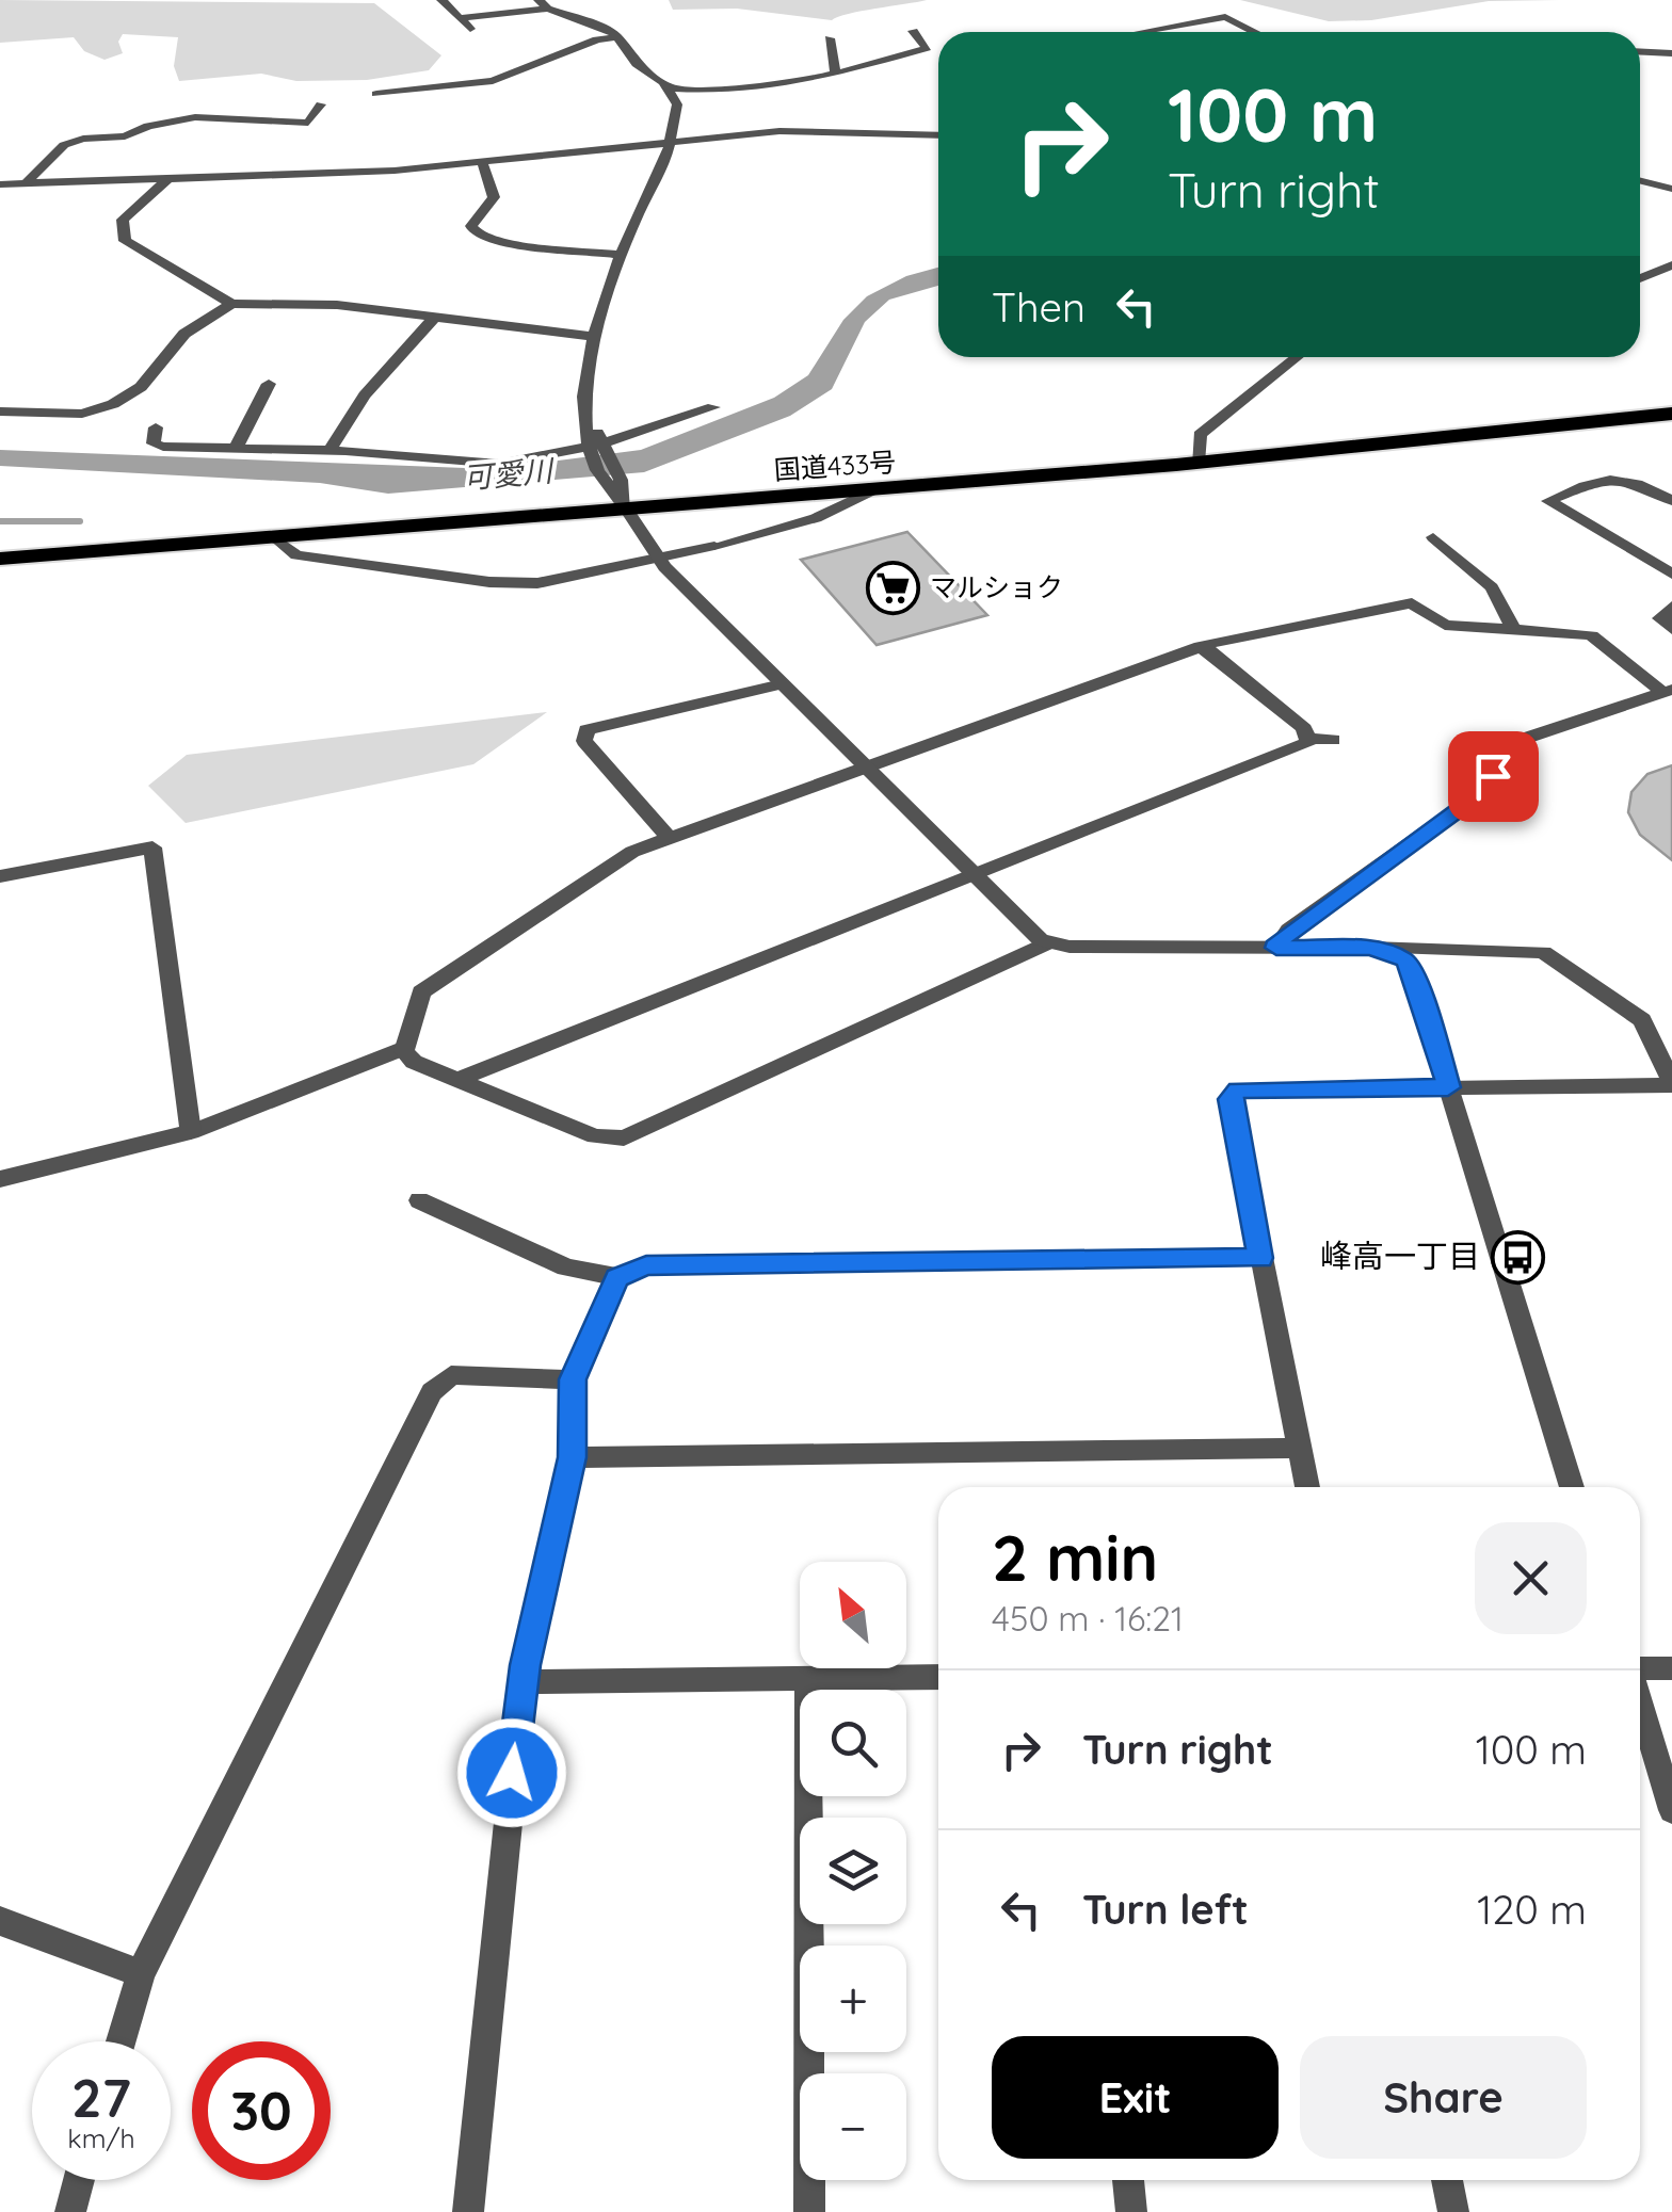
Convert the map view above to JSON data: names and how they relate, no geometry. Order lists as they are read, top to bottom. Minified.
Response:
{"streets":{"highway":["国道433号"]},"water":["可愛川"],"places":{"supermarket":["マルショク"],"bus stop":["峰高一丁目"]},"north":"top left","page":{"turn":["100 m","Turn right"],"then":"Then","heading":["2 min","450 m · 16:21"],"map_buttons":["+","−"],"list":[{"name":"Turn right","value":"100 m"},{"name":"Turn left","value":"120 m"}],"buttons":["Exit","Share"],"speed":"27 km/h","limit":"30"}}
